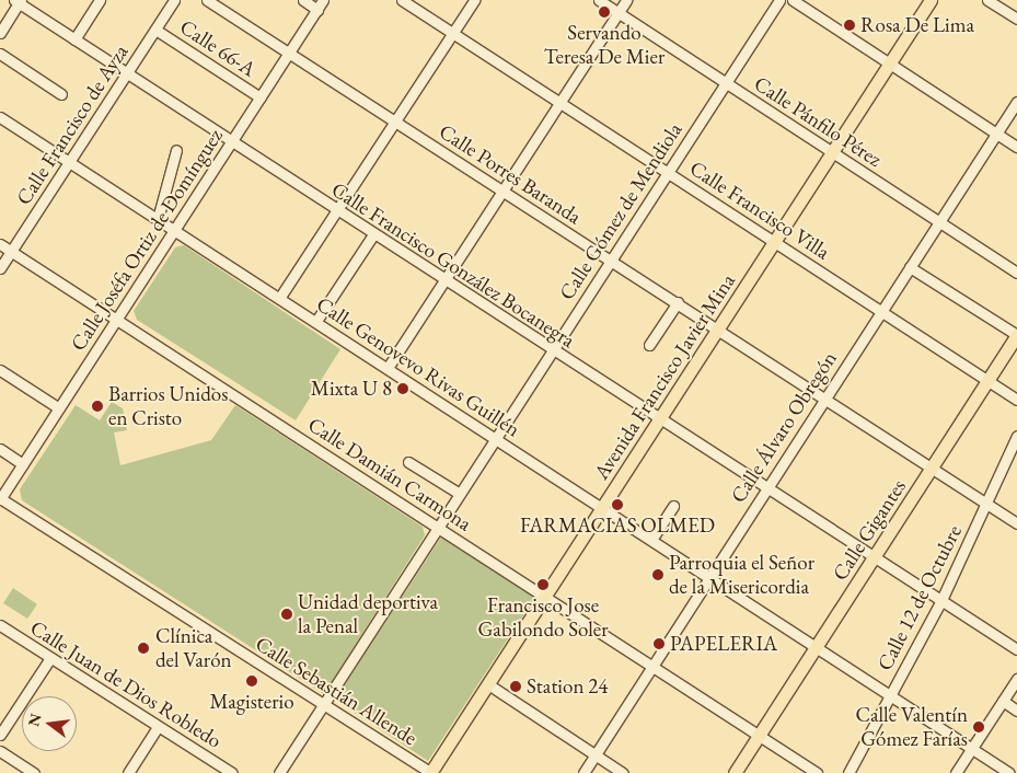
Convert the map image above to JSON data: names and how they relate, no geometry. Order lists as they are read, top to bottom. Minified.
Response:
{"streets":{"main road":["Avenida Francisco Javier Mina","Calle Gigantes"],"street":["Calle 66-A","Calle Pánfilo Pérez","Calle Francisco de Ayza","Calle Porres Baranda","Calle Francisco Villa","Calle Gómez de Mendiola","Calle Joséfa Ortiz de Domínguez","Calle Francisco González Bocanegra","Calle Genovevo Rivas Guillén","Calle Álvaro Obregón","Calle Damián Carmona","Calle 12 de Octubre","Calle Juan de Dios Robledo","Calle Sebastián Allende"]},"crossings":[["Calle 66-A","Calle Francisco de Ayza"],["Calle 66-A","Calle Joséfa Ortiz de Domínguez"],["Calle Pánfilo Pérez","Calle Gómez de Mendiola"],["Calle Pánfilo Pérez","Avenida Francisco Javier Mina"],["Calle Pánfilo Pérez","Calle Álvaro Obregón"],["Calle Francisco de Ayza","Calle Francisco González Bocanegra"],["Calle Francisco de Ayza","Calle Genovevo Rivas Guillén"],["Calle Francisco de Ayza","Calle Damián Carmona"],["Calle Porres Baranda","Calle Gómez de Mendiola"],["Calle Porres Baranda","Calle Joséfa Ortiz de Domínguez"],["Calle Porres Baranda","Avenida Francisco Javier Mina"],["Calle Porres Baranda","Calle Álvaro Obregón"],["Calle Porres Baranda","Calle Gigantes"],["Calle Porres Baranda","Calle 12 de Octubre"],["Calle Francisco Villa","Calle Gómez de Mendiola"],["Calle Francisco Villa","Avenida Francisco Javier Mina"],["Calle Francisco Villa","Calle Álvaro Obregón"],["Calle Francisco Villa","Calle Gigantes"],["Calle Gómez de Mendiola","Calle Francisco González Bocanegra"],["Calle Gómez de Mendiola","Calle Genovevo Rivas Guillén"],["Calle Gómez de Mendiola","Calle Damián Carmona"],["Calle Gómez de Mendiola","Calle Sebastián Allende"],["Calle Joséfa Ortiz de Domínguez","Calle Francisco González Bocanegra"],["Calle Joséfa Ortiz de Domínguez","Calle Genovevo Rivas Guillén"],["Calle Joséfa Ortiz de Domínguez","Calle Damián Carmona"],["Calle Joséfa Ortiz de Domínguez","Calle Sebastián Allende"],["Calle Francisco González Bocanegra","Avenida Francisco Javier Mina"],["Calle Francisco González Bocanegra","Calle Álvaro Obregón"],["Calle Francisco González Bocanegra","Calle Gigantes"],["Calle Francisco González Bocanegra","Calle 12 de Octubre"],["Calle Genovevo Rivas Guillén","Avenida Francisco Javier Mina"],["Calle Genovevo Rivas Guillén","Calle Álvaro Obregón"],["Calle Genovevo Rivas Guillén","Calle Gigantes"],["Calle Genovevo Rivas Guillén","Calle 12 de Octubre"],["Avenida Francisco Javier Mina","Calle Damián Carmona"],["Avenida Francisco Javier Mina","Calle Sebastián Allende"],["Calle Álvaro Obregón","Calle Damián Carmona"],["Calle Damián Carmona","Calle Gigantes"]],"places":["Servando Teresa De Mier","Rosa De Lima","Mixta U 8","Barrios Unidos en Cristo","FARMACIAS OLMED","Parroquia el Señor de la Misericordia","Francisco Jose Gabilondo Soler","Unidad deportiva la Penal","PAPELERIA","Clínica del Varón","Magisterio","Station 24","Calle Valentín Gómez Farías"],"north":"left"}
